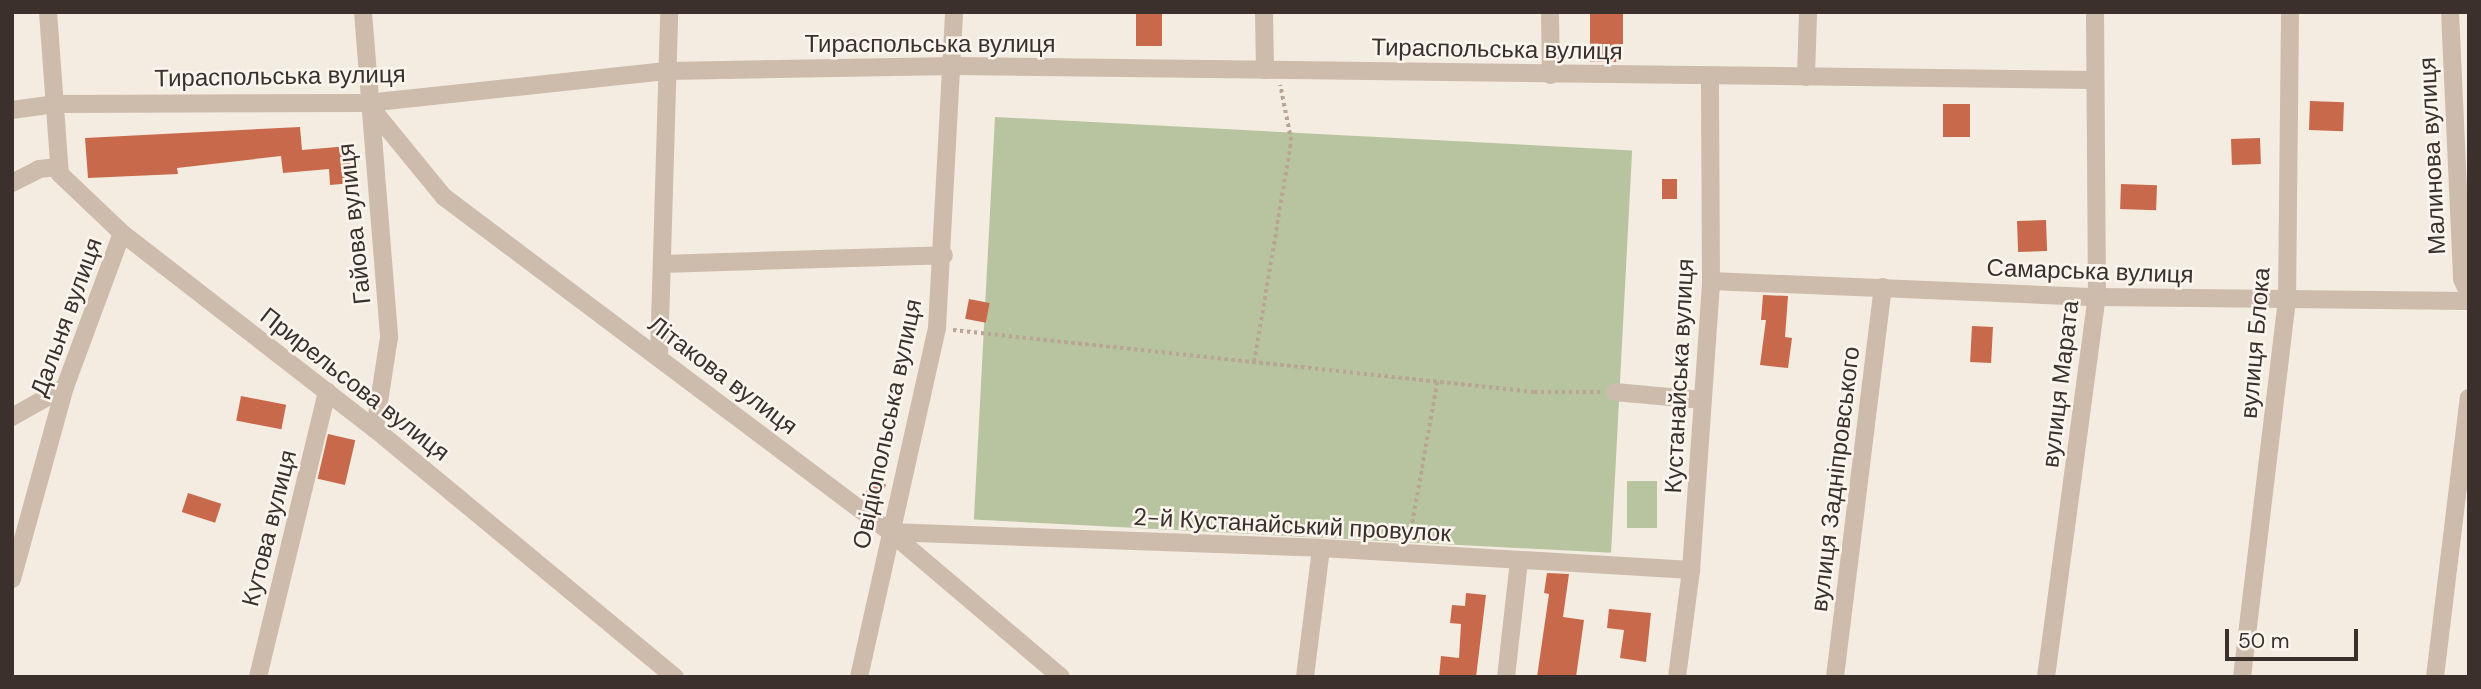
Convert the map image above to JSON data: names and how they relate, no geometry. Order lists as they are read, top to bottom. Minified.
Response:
{"streets":{"street":["Тираспольська вулиця","Малинова вулиця","Гайова вулиця","Самарська вулиця","Дальня вулиця","вулиця Блока","Літакова вулиця","Кустанайська вулиця","Прирельсова вулиця","вулиця Марата","Овідіопольська вулиця","вулиця Задніпровського","2-й Кустанайський провулок","Кутова вулиця"]},"crossings":[["Тираспольська вулиця","Гайова вулиця"],["Тираспольська вулиця","Літакова вулиця"],["Тираспольська вулиця","Кустанайська вулиця"],["Тираспольська вулиця","вулиця Марата"],["Тираспольська вулиця","Овідіопольська вулиця"],["Гайова вулиця","Літакова вулиця"],["Гайова вулиця","Прирельсова вулиця"],["Самарська вулиця","вулиця Блока"],["Самарська вулиця","Кустанайська вулиця"],["Самарська вулиця","вулиця Марата"],["Самарська вулиця","вулиця Задніпровського"],["Дальня вулиця","Прирельсова вулиця"],["Літакова вулиця","Овідіопольська вулиця"],["Літакова вулиця","2-й Кустанайський провулок"],["Кустанайська вулиця","2-й Кустанайський провулок"],["Прирельсова вулиця","Кутова вулиця"],["Овідіопольська вулиця","2-й Кустанайський провулок"]],"scale_bar":"50 m"}
